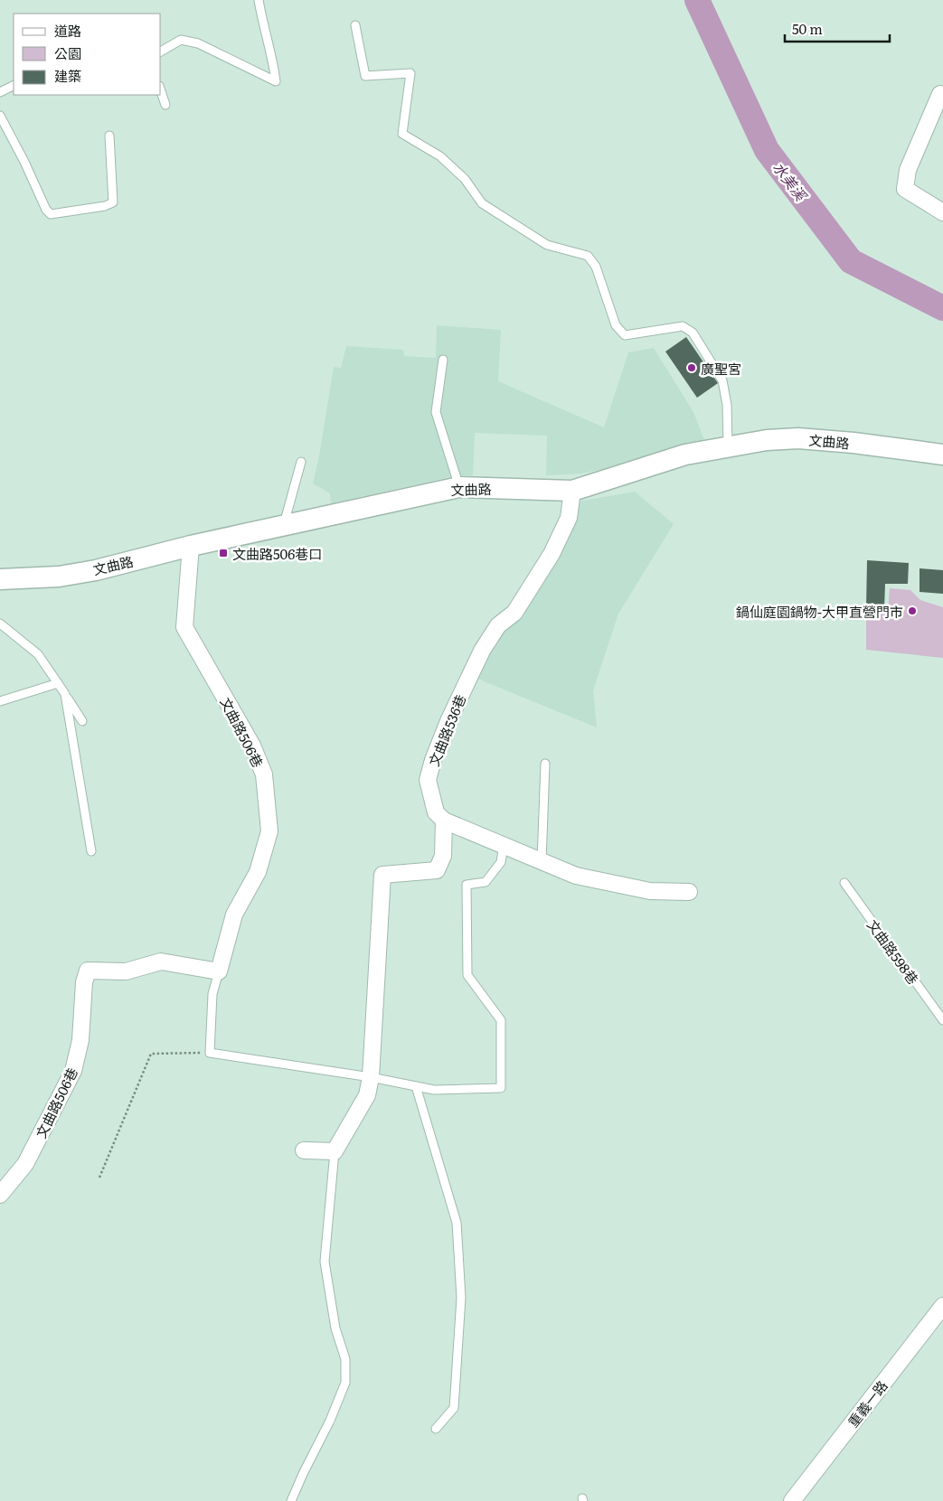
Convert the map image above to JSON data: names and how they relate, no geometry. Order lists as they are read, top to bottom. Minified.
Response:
{"streets":{"street":["文曲路","文曲路536巷","文曲路506巷","重義一路"],"lane":["文曲路598巷"]},"crossings":[["文曲路","文曲路536巷"],["文曲路","文曲路506巷"]],"water":["水美溪"],"places":{"other":["廣聖宮","鍋仙庭園鍋物-大甲直營門市"],"transit":["文曲路506巷口"]},"legend":["道路","公園","建築"],"scale_bar":"50 m"}
